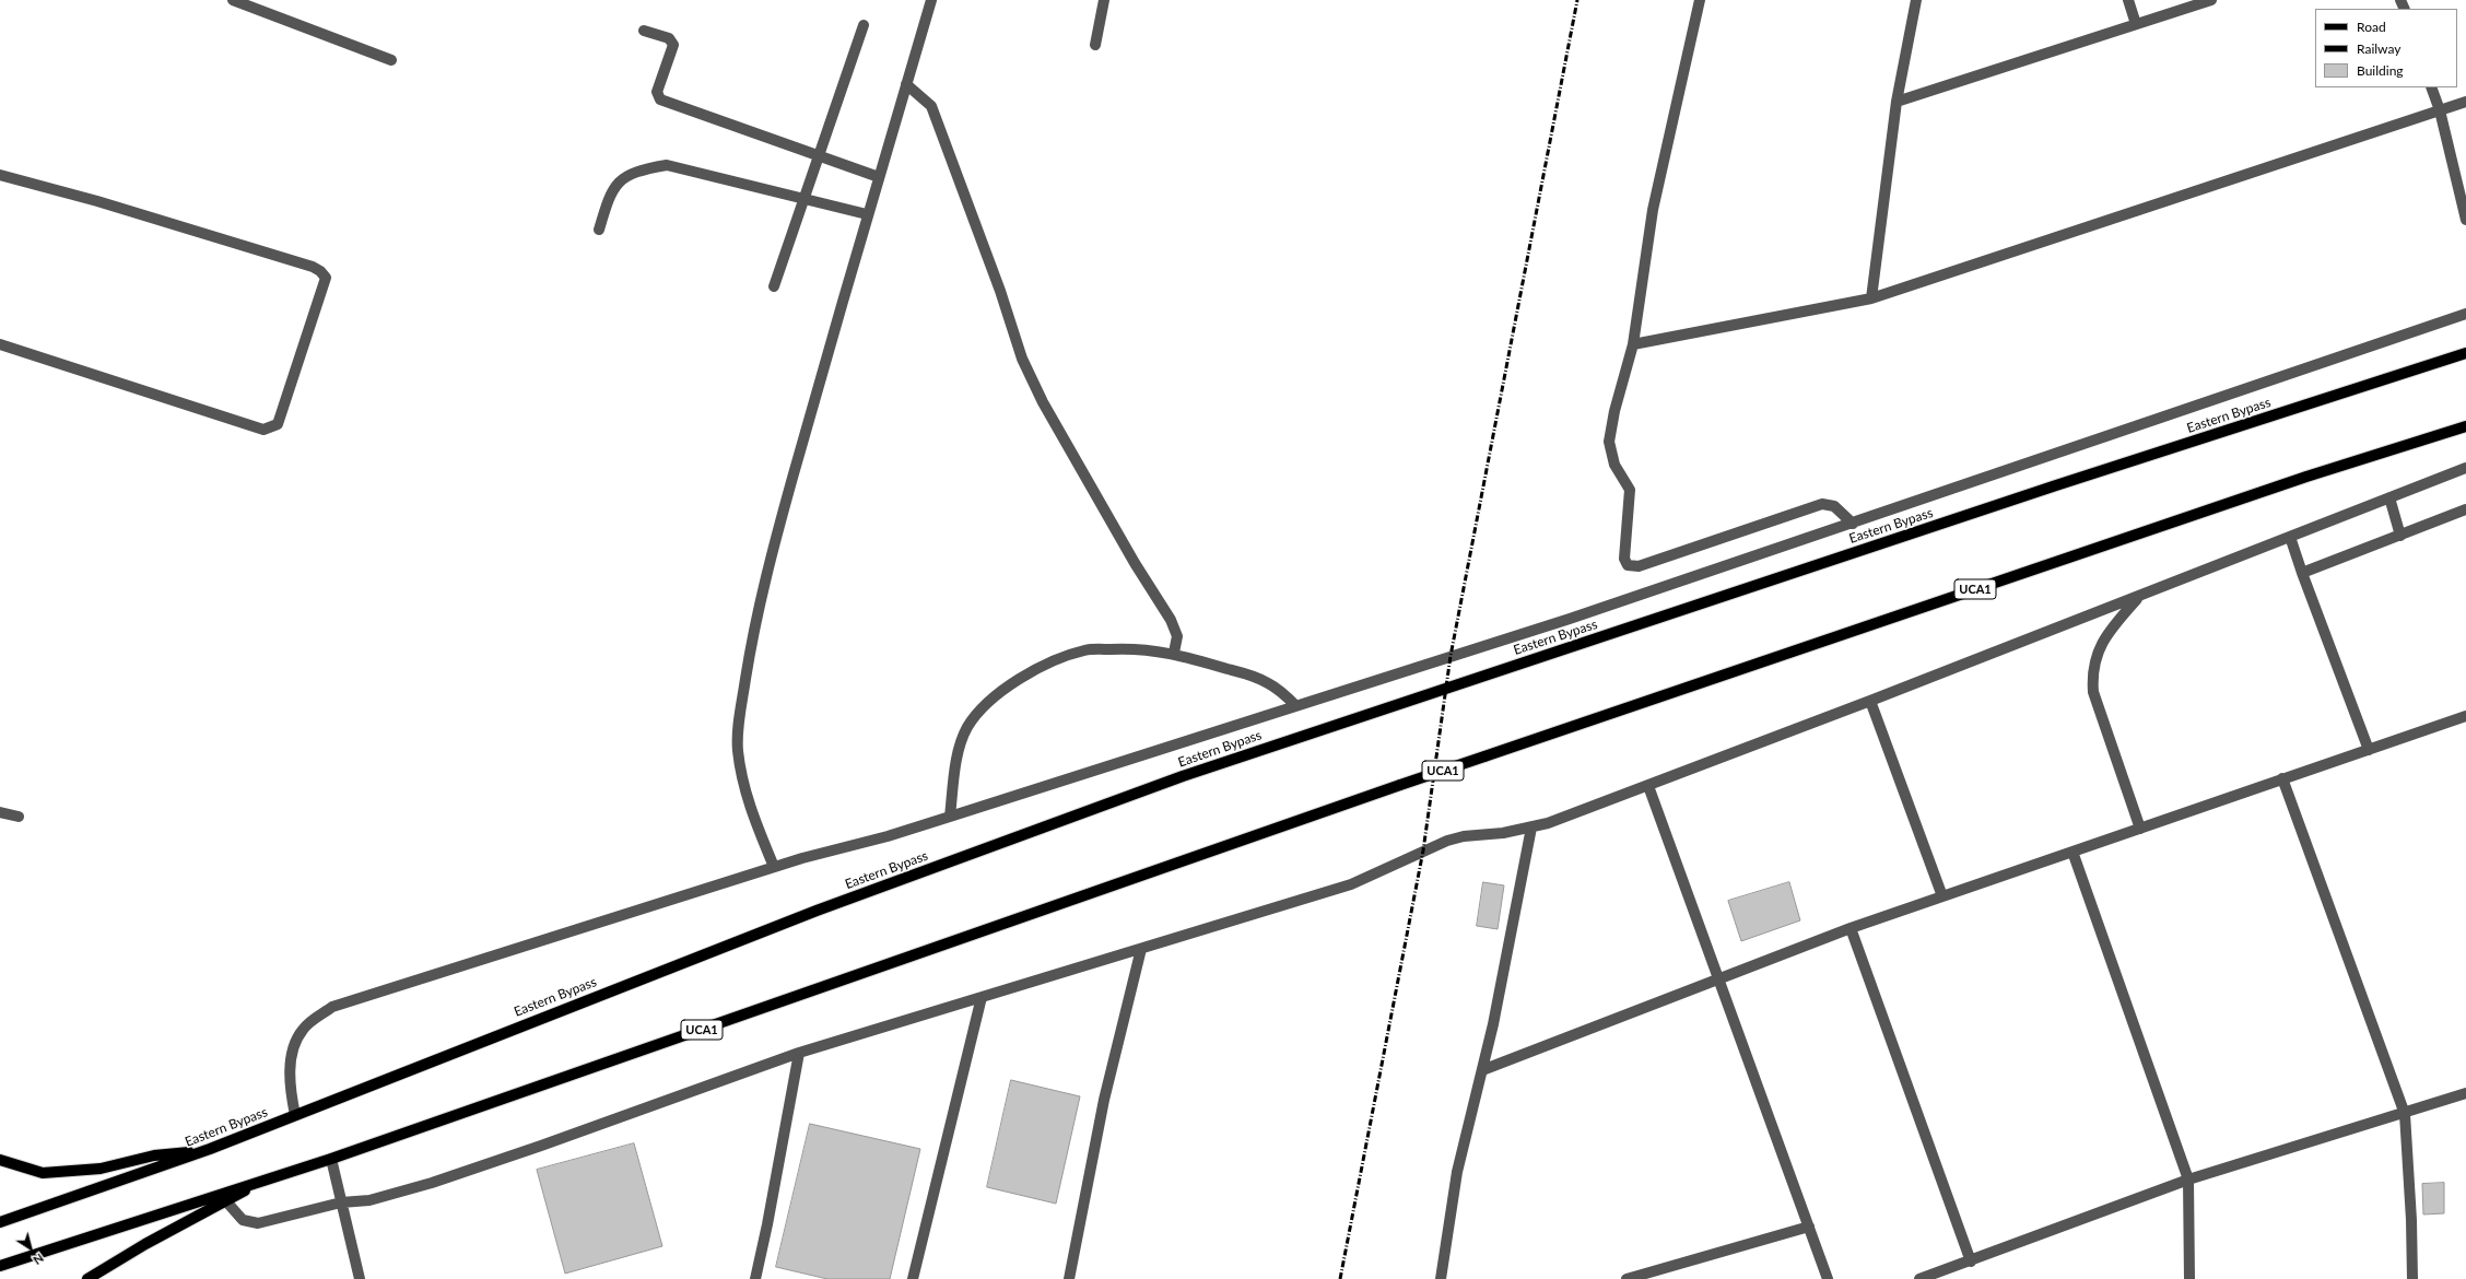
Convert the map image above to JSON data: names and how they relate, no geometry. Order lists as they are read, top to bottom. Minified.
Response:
{"streets":{"main road":["Eastern Bypass","UCA1"]},"legend":["Road","Railway","Building"],"north":"bottom right"}
